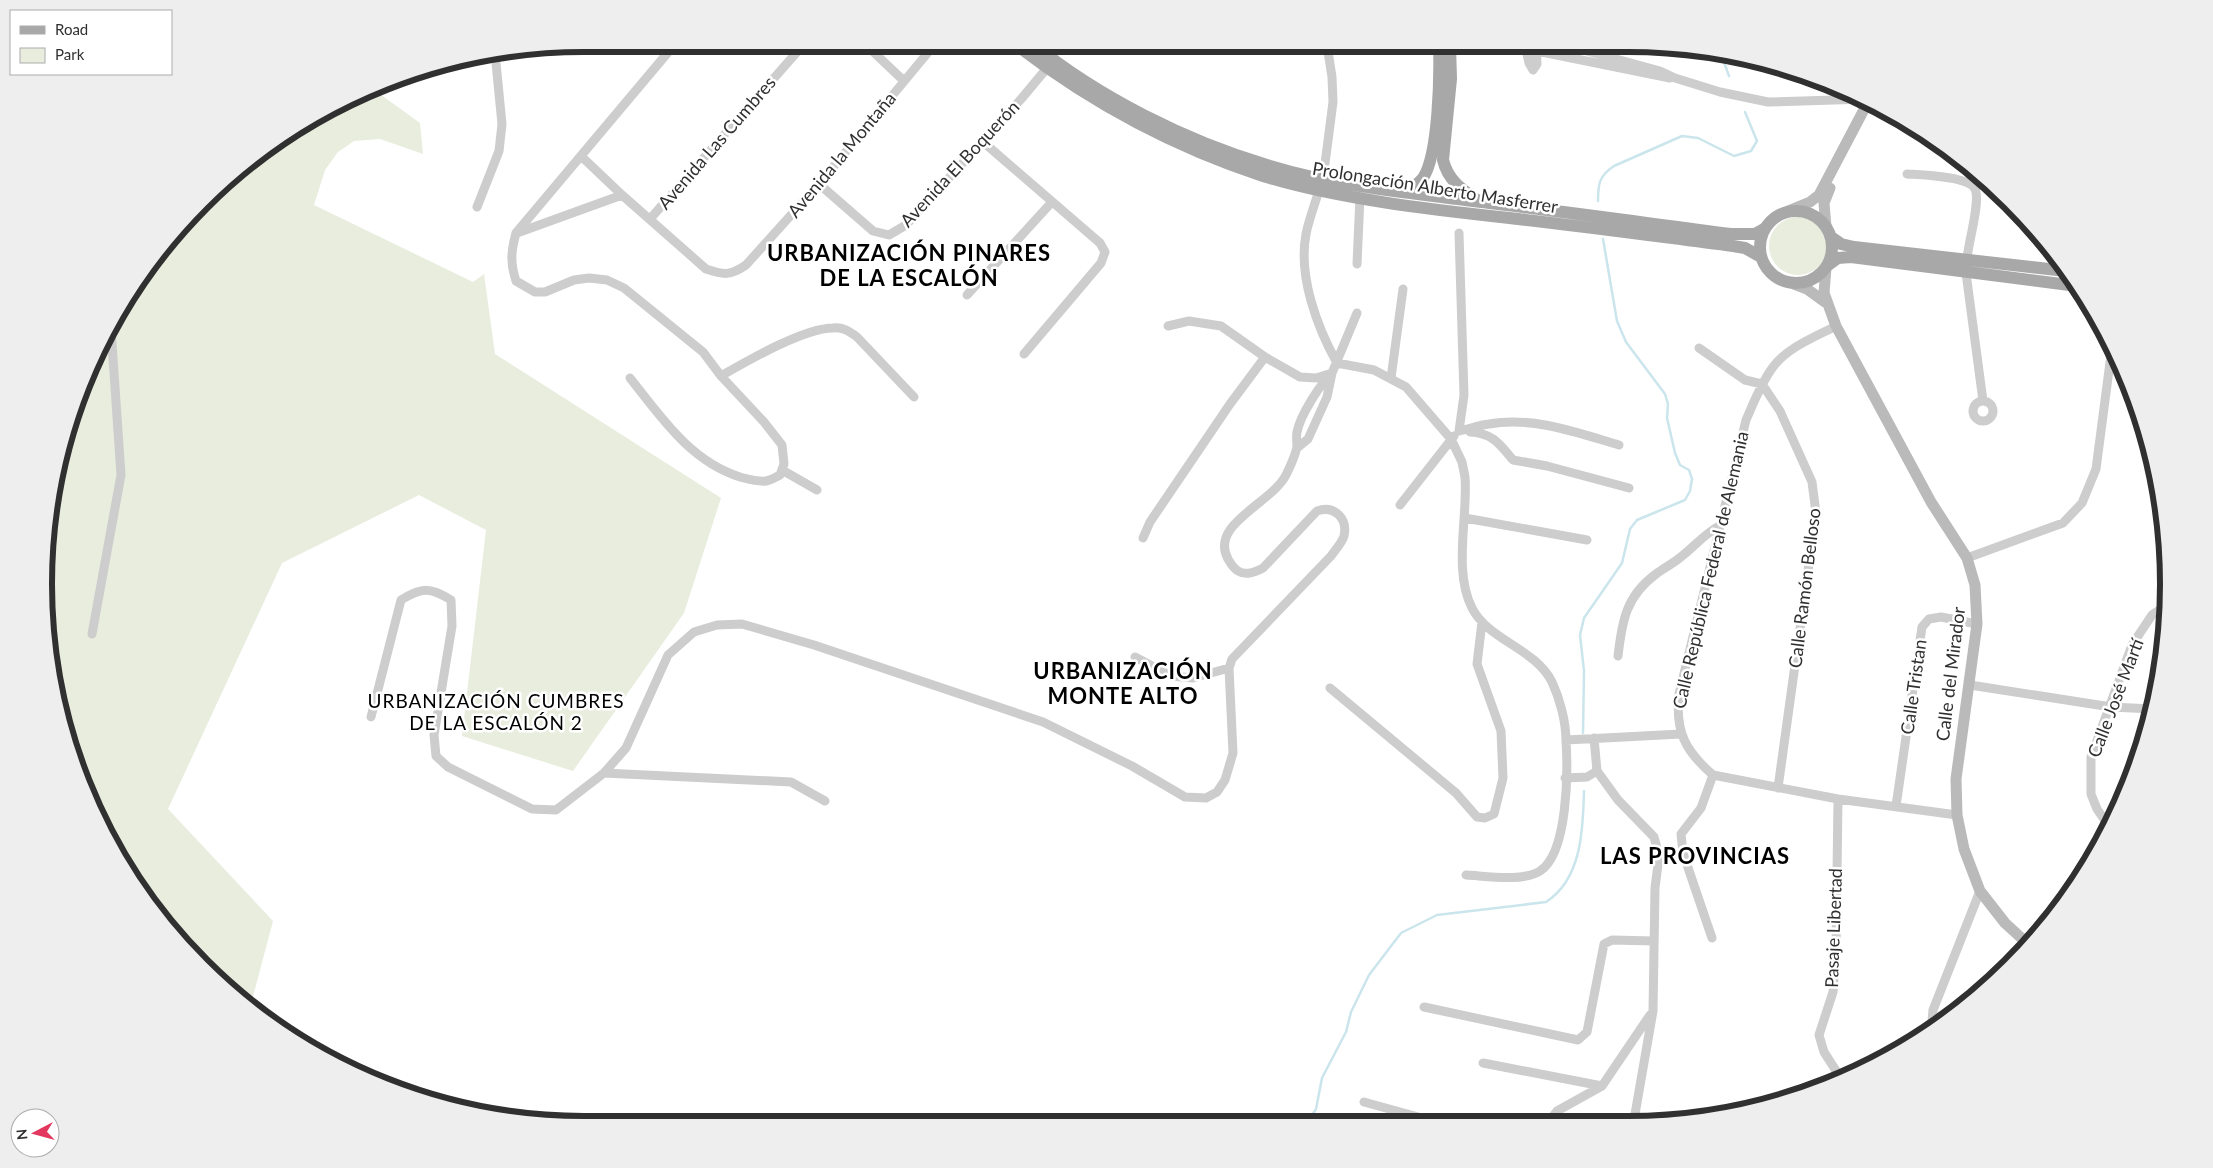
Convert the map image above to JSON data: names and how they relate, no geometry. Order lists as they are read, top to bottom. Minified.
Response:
{"streets":{"main road":["Prolongación Alberto Masferrer"],"street":["Avenida Las Cumbres","Avenida la Montaña","Avenida El Boquerón","Calle República Federal de Alemania","Calle Ramón Belloso","Calle del Mirador","Calle Tristan","Calle José Martí","Pasaje Libertad"]},"crossings":[["Avenida Las Cumbres","Avenida la Montaña"],["Avenida la Montaña","Avenida El Boquerón"],["Avenida El Boquerón","Prolongación Alberto Masferrer"],["Prolongación Alberto Masferrer","Calle del Mirador"],["Calle República Federal de Alemania","Calle Ramón Belloso"],["Calle República Federal de Alemania","Calle del Mirador"],["Calle del Mirador","Calle Tristan"]],"districts":["URBANIZACIÓN PINARES DE LA ESCALÓN","URBANIZACIÓN MONTE ALTO","URBANIZACIÓN CUMBRES DE LA ESCALÓN 2","LAS PROVINCIAS"],"legend":["Road","Park"],"north":"left"}
